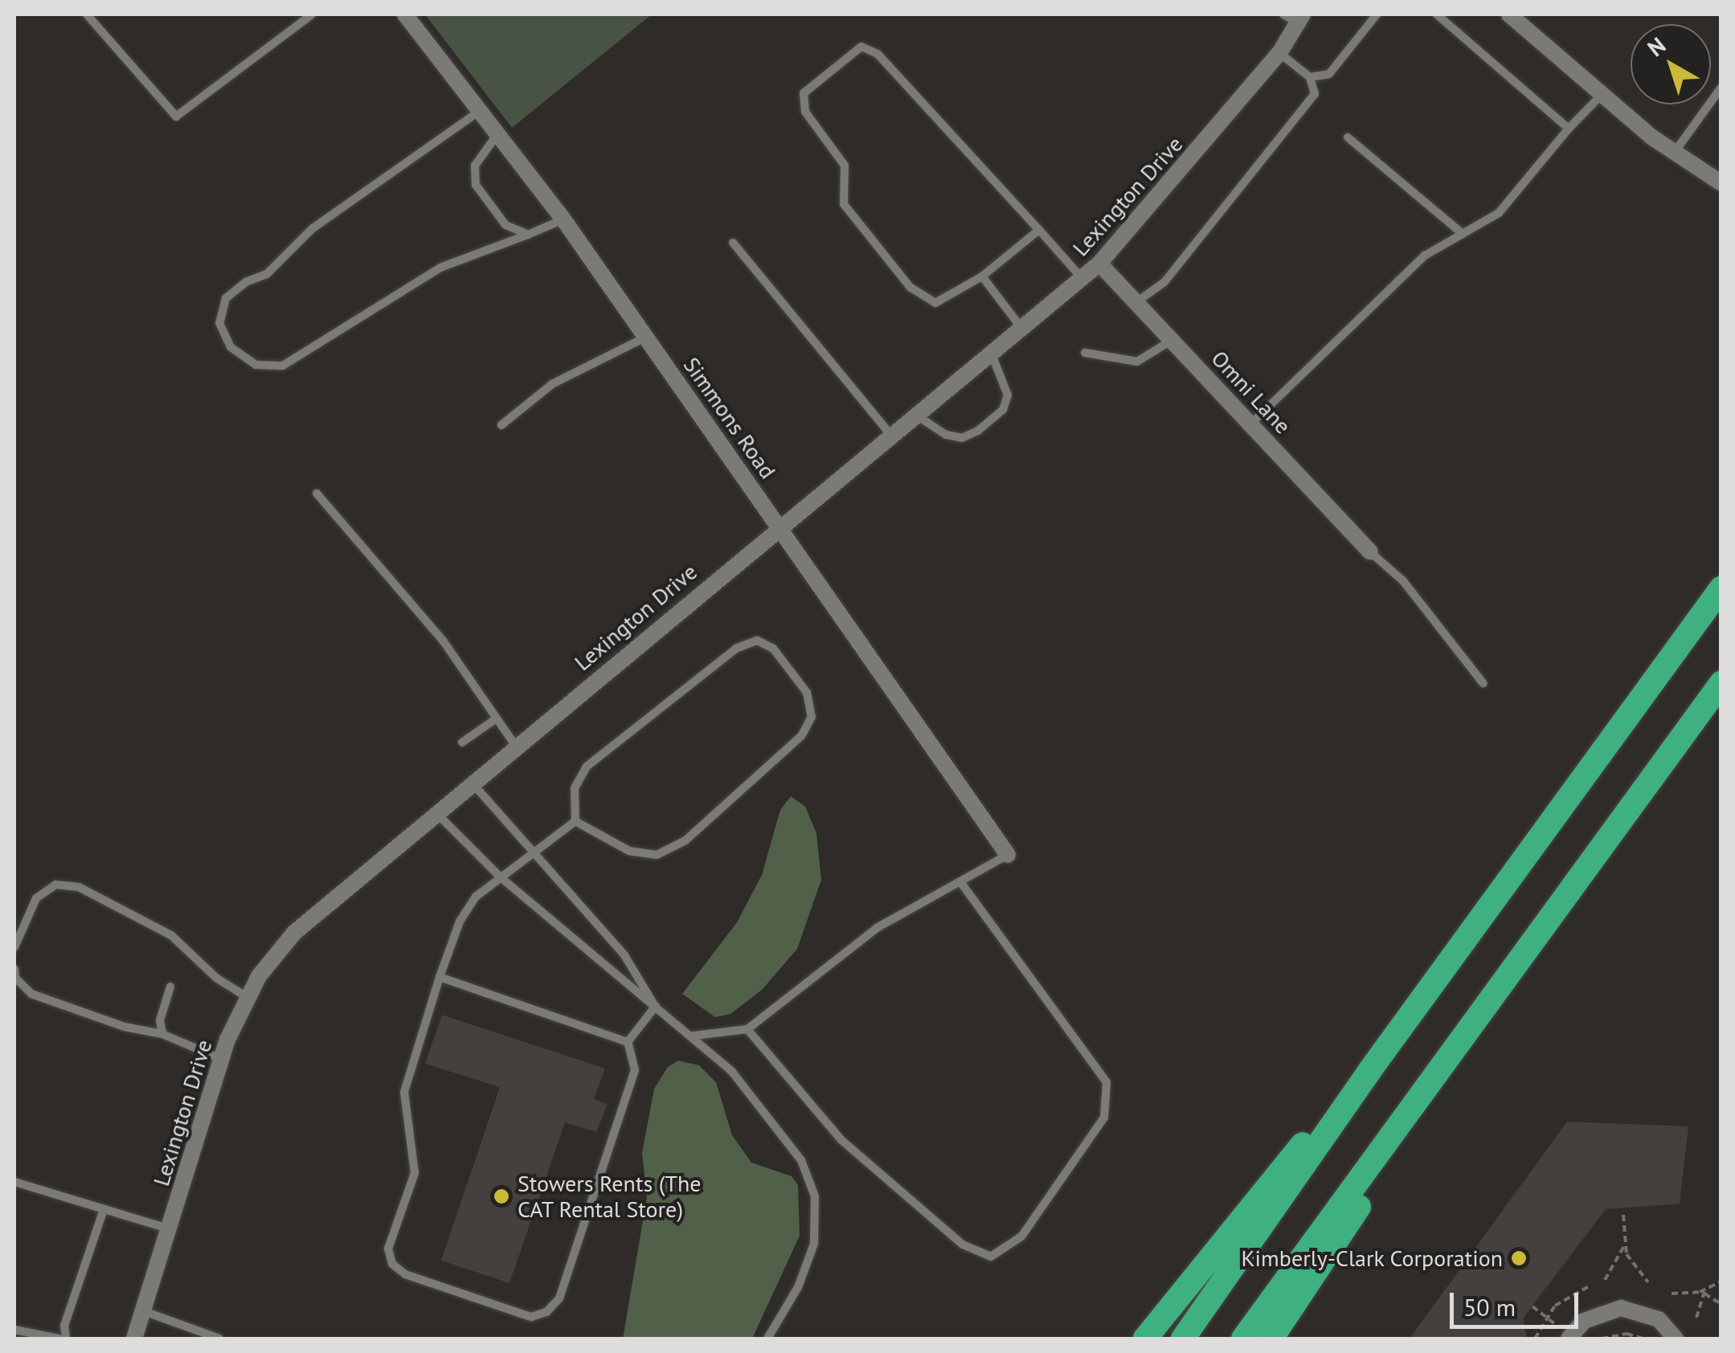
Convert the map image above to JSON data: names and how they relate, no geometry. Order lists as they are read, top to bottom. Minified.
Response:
{"streets":{"street":["Lexington Drive","Omni Lane","Simmons Road"]},"crossings":[["Lexington Drive","Omni Lane"],["Lexington Drive","Simmons Road"]],"places":["Stowers Rents (The CAT Rental Store)","Kimberly-Clark Corporation"],"scale_bar":"50 m","north":"top left"}
